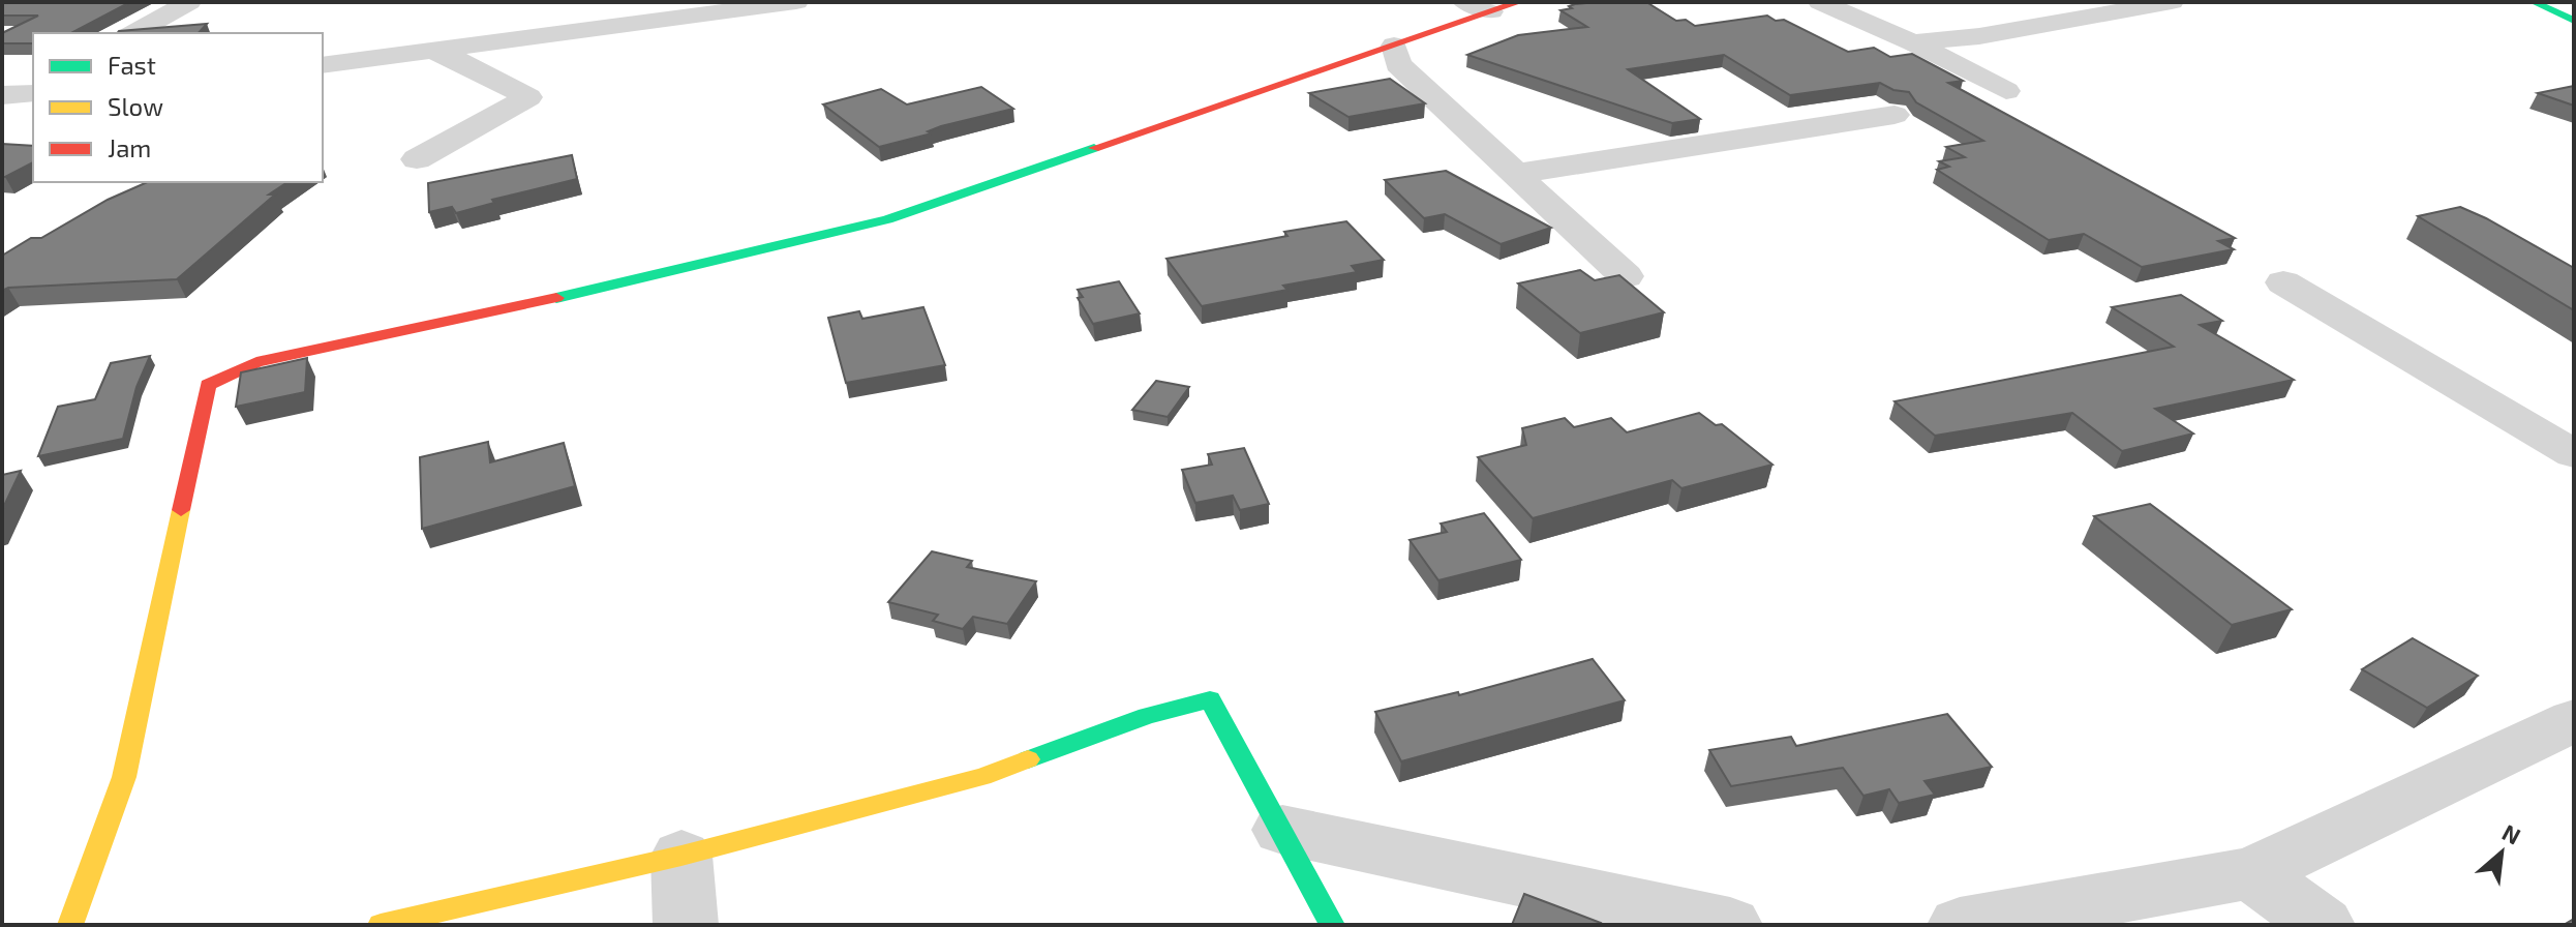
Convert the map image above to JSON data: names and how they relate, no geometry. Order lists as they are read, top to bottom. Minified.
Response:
{"legend":["Fast","Slow","Jam"],"north":"top right"}
